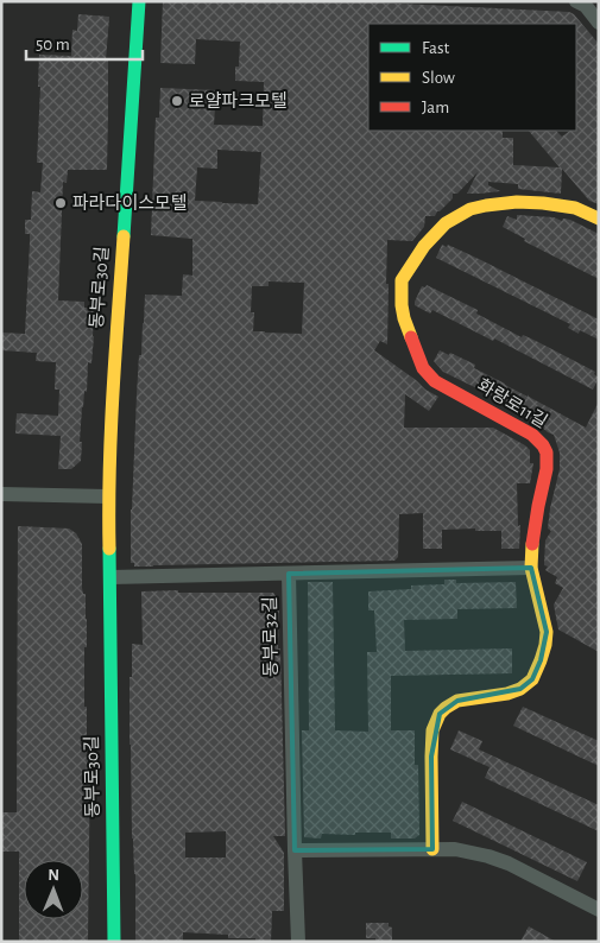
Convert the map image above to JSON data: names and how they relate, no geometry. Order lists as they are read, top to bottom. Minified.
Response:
{"streets":{"street":["동부로30길","화랑로11길","동부로32길"]},"crossings":[["화랑로11길","동부로32길"]],"places":["로얄파크모텔","파라다이스모텔"],"legend":["Fast","Slow","Jam"],"scale_bar":"50 m","north":"top"}
